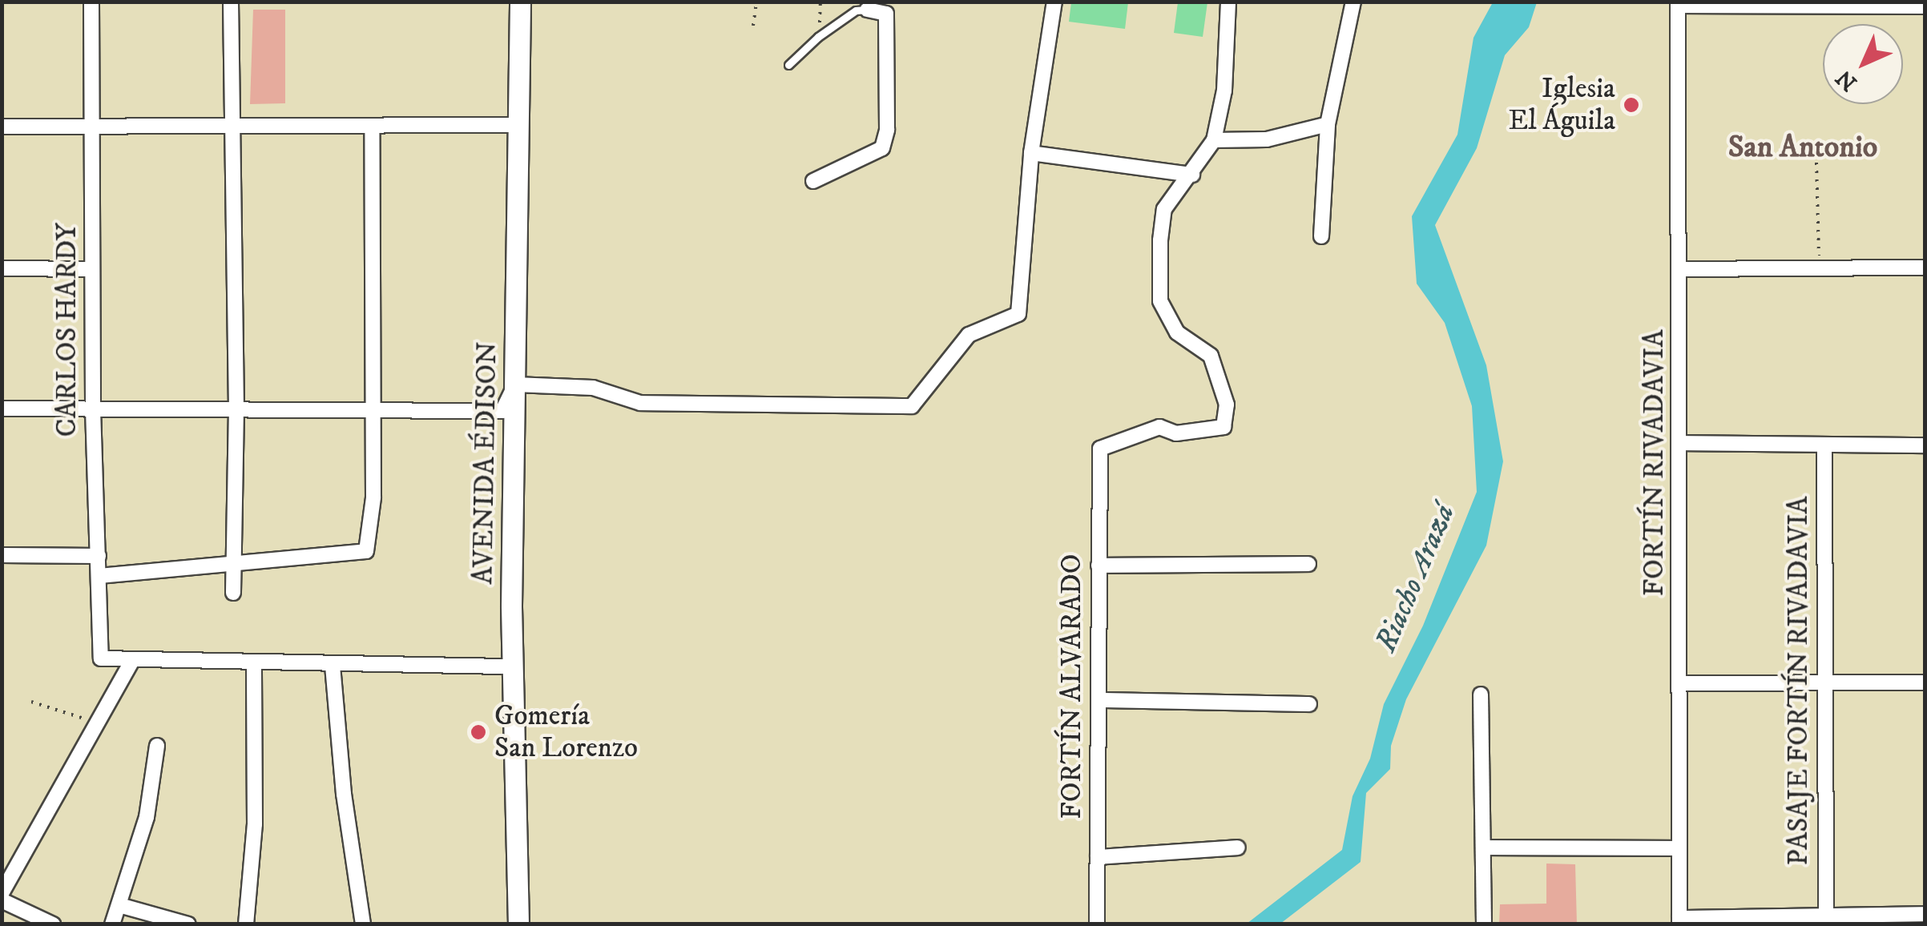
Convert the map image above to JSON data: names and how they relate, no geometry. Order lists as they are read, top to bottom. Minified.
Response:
{"streets":{"main road":["AVENIDA ÉDISON"],"street":["CARLOS HARDY","FORTÍN RIVADAVIA","PASAJE FORTÍN RIVADAVIA","FORTÍN ALVARADO"]},"districts":["San Antonio"],"water":["Riacho Arazá"],"places":["Iglesia El Águila","Gomería San Lorenzo"],"north":"bottom left"}
